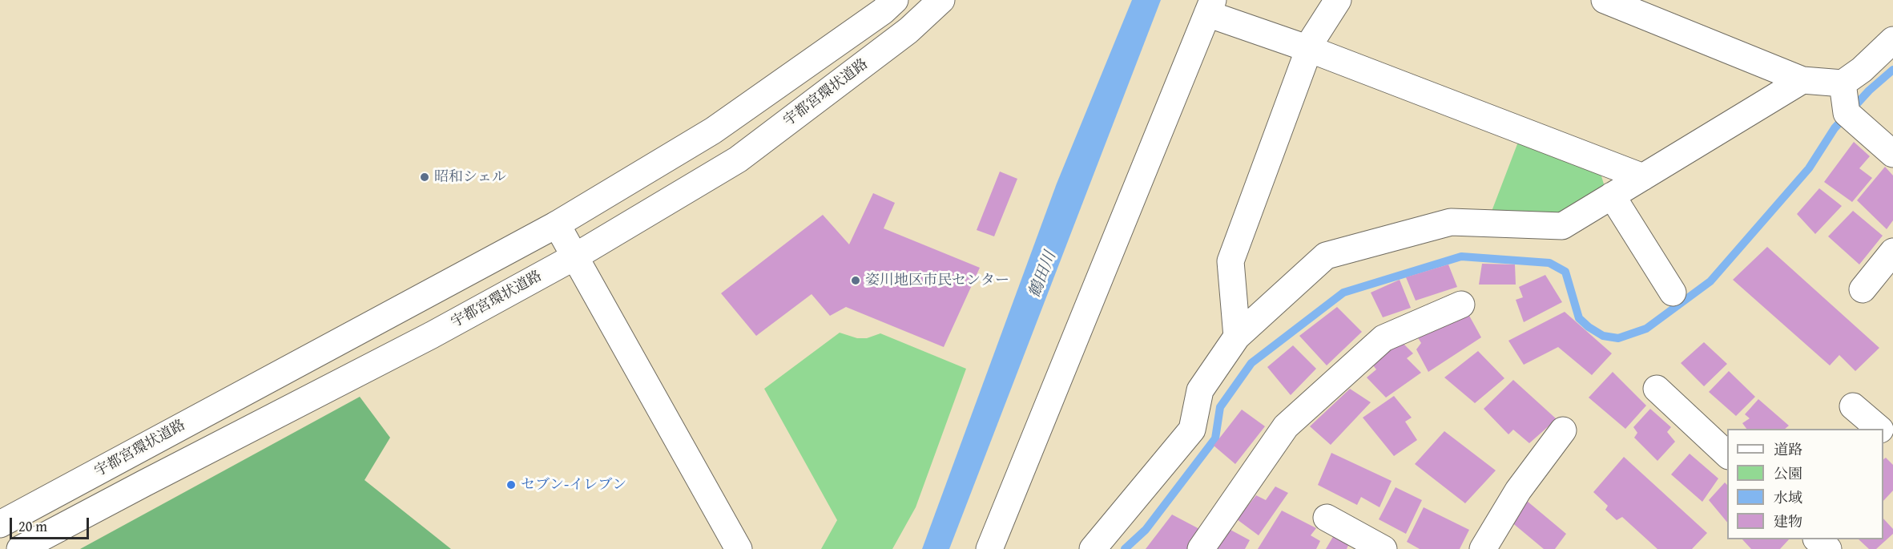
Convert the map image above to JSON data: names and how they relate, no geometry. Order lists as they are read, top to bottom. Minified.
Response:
{"streets":{"street":["宇都宮環状道路"]},"water":["鶴田川"],"places":["昭和シェル","姿川地区市民センター","セブン-イレブン"],"legend":["道路","公園","水域","建物"],"scale_bar":"20 m"}
